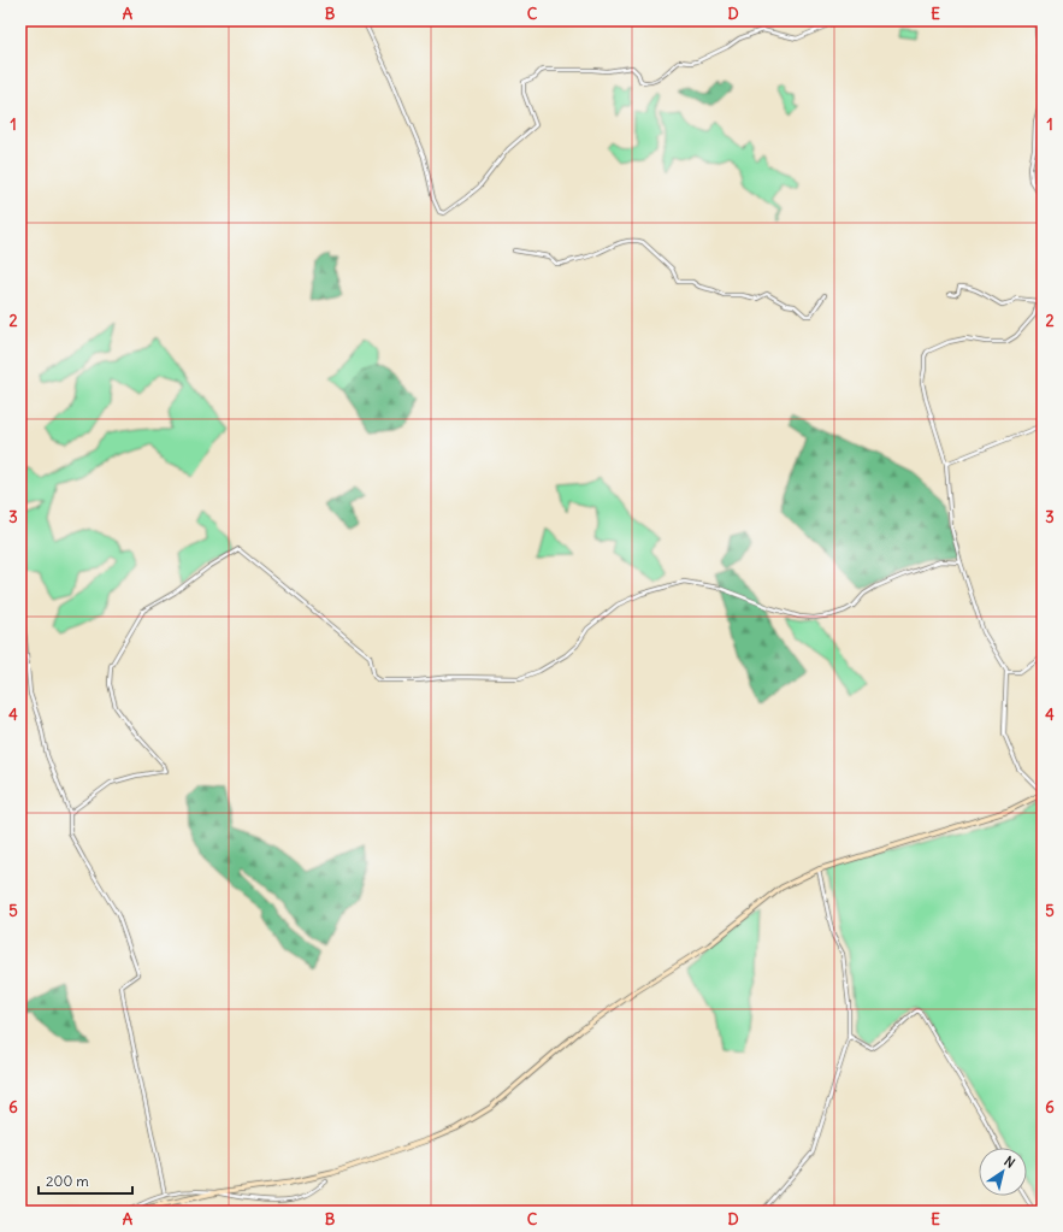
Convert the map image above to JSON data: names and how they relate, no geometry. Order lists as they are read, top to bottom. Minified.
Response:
{"scale_bar":"200 m","north":"top right","grid":{"columns":["A","B","C","D","E"],"rows":["1","2","3","4","5","6"]}}
